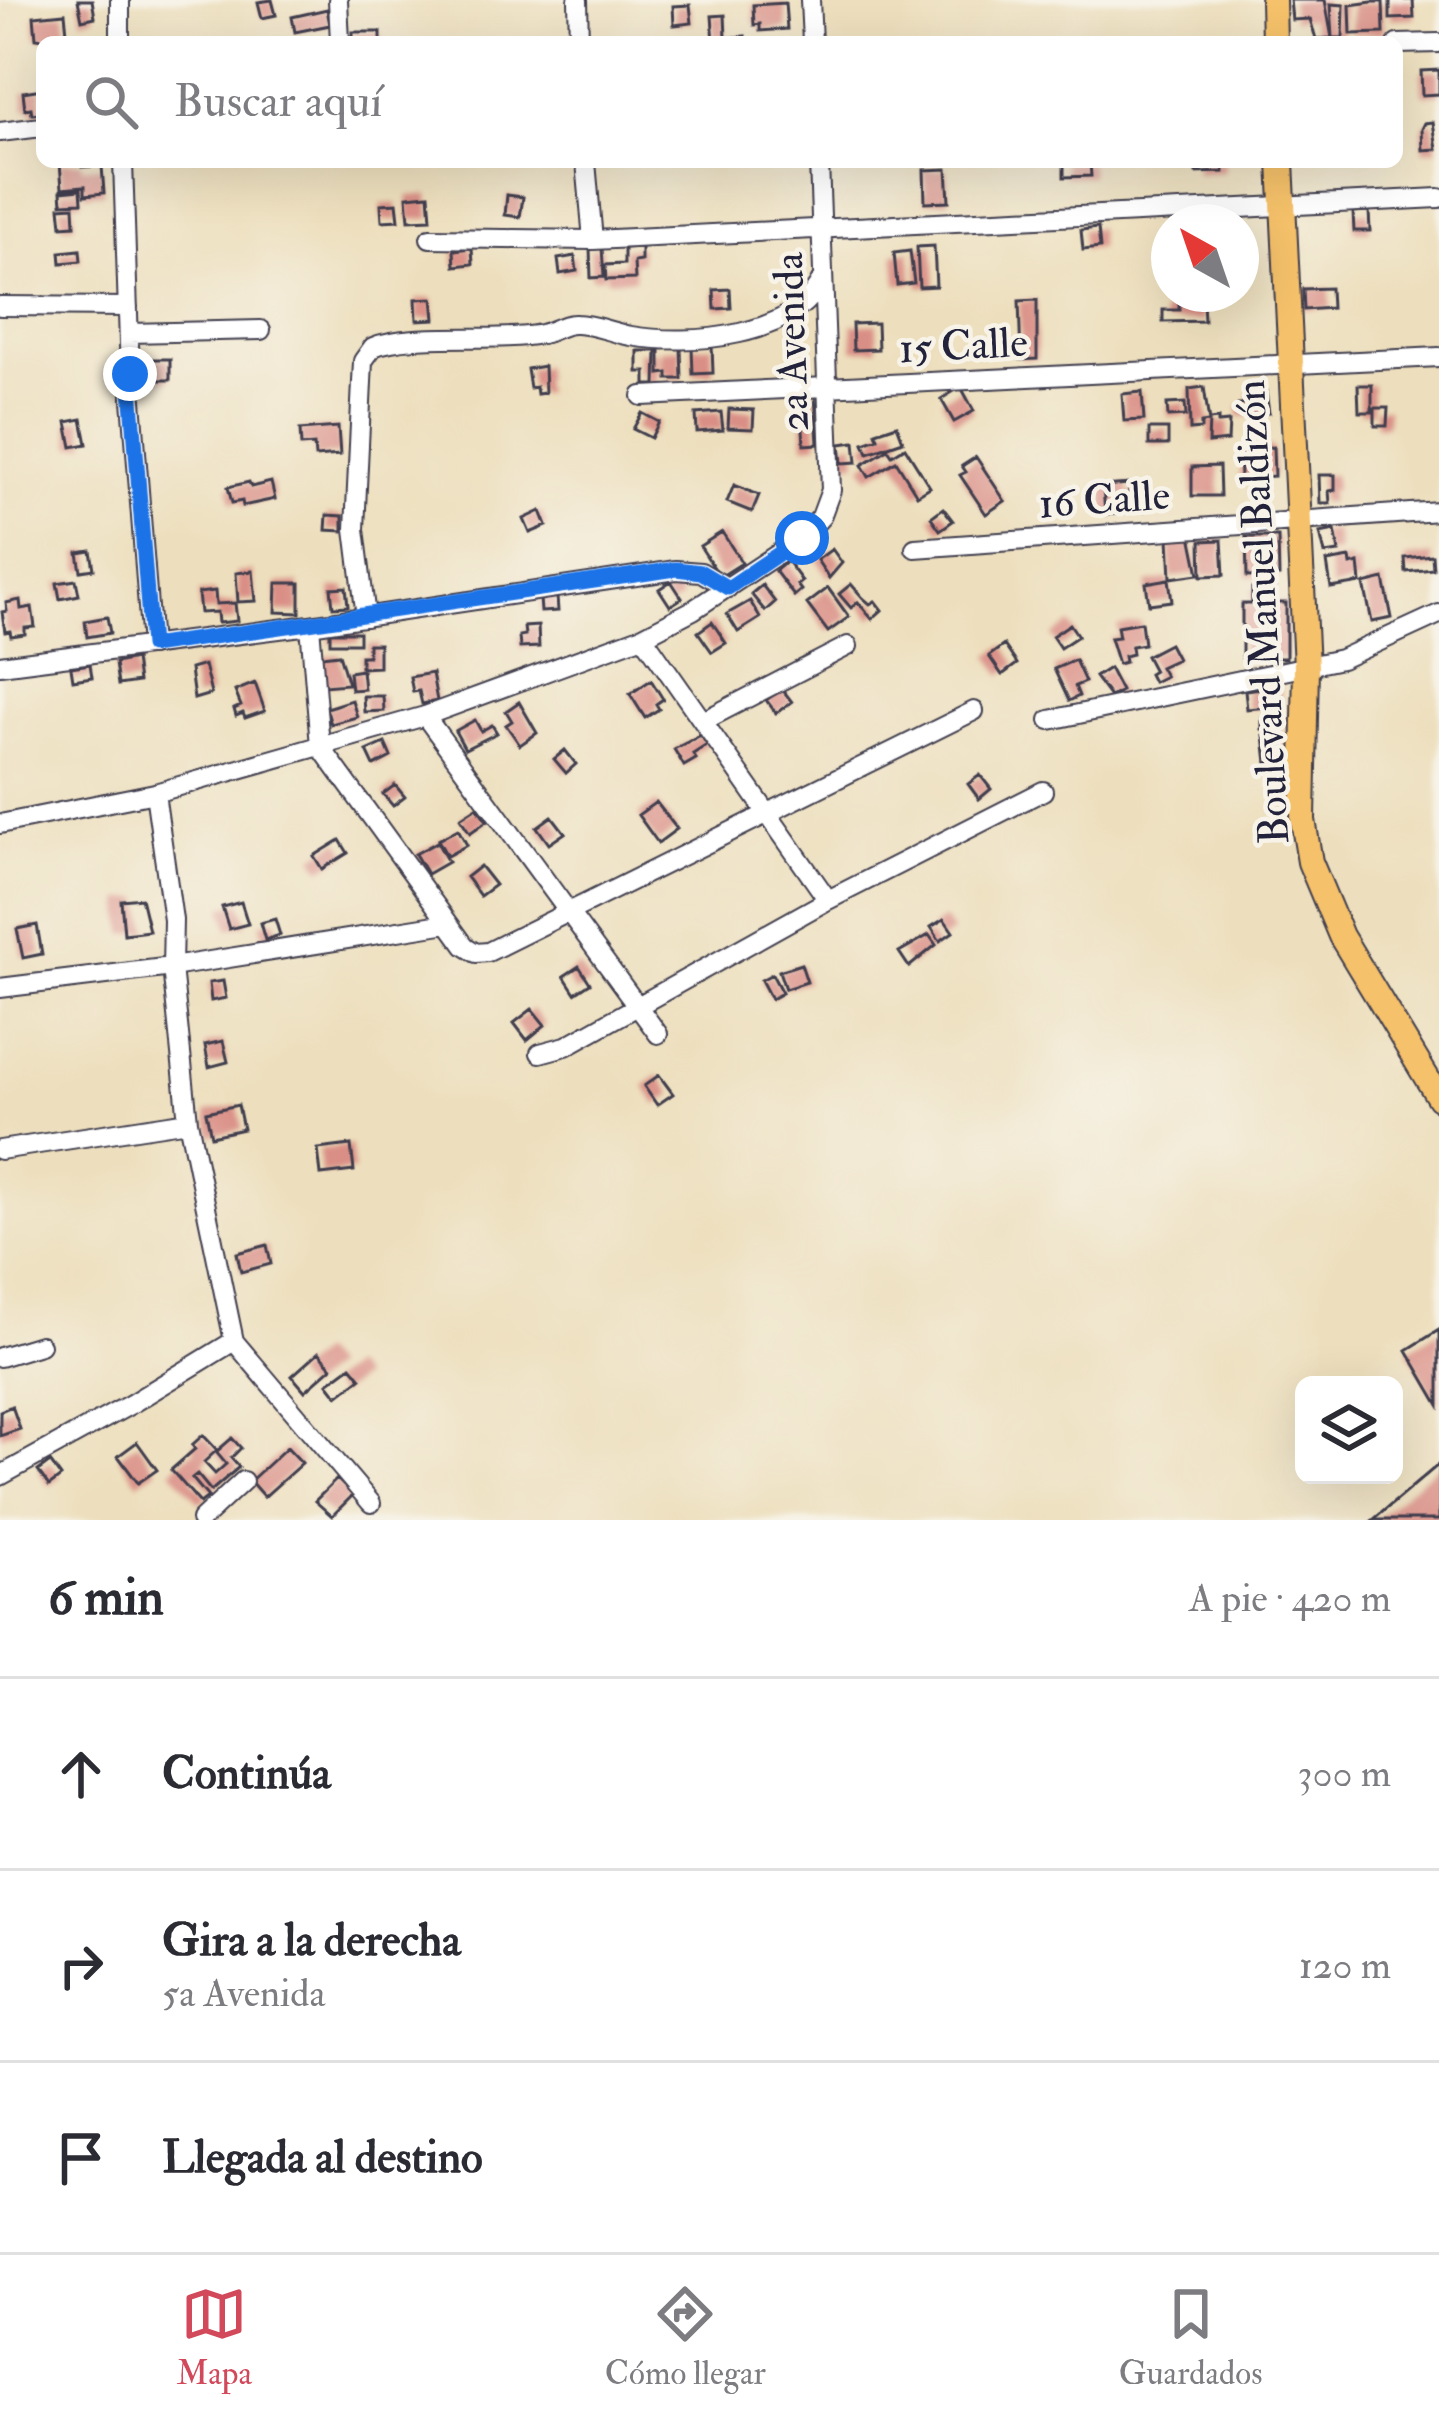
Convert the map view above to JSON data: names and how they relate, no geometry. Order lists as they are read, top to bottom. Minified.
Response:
{"streets":{"main road":["Boulevard Manuel Baldizón"],"street":["2a Avenida","15 Calle","16 Calle"]},"crossings":[["2a Avenida","15 Calle"],["15 Calle","Boulevard Manuel Baldizón"],["16 Calle","Boulevard Manuel Baldizón"]],"north":"top left","page":{"search":"Buscar aquí","heading":["6 min","A pie · 420 m"],"list":[["Continúa","300 m"],["Gira a la derecha","5a Avenida","120 m"],"Llegada al destino"],"nav":["Mapa","Cómo llegar","Guardados"]}}
